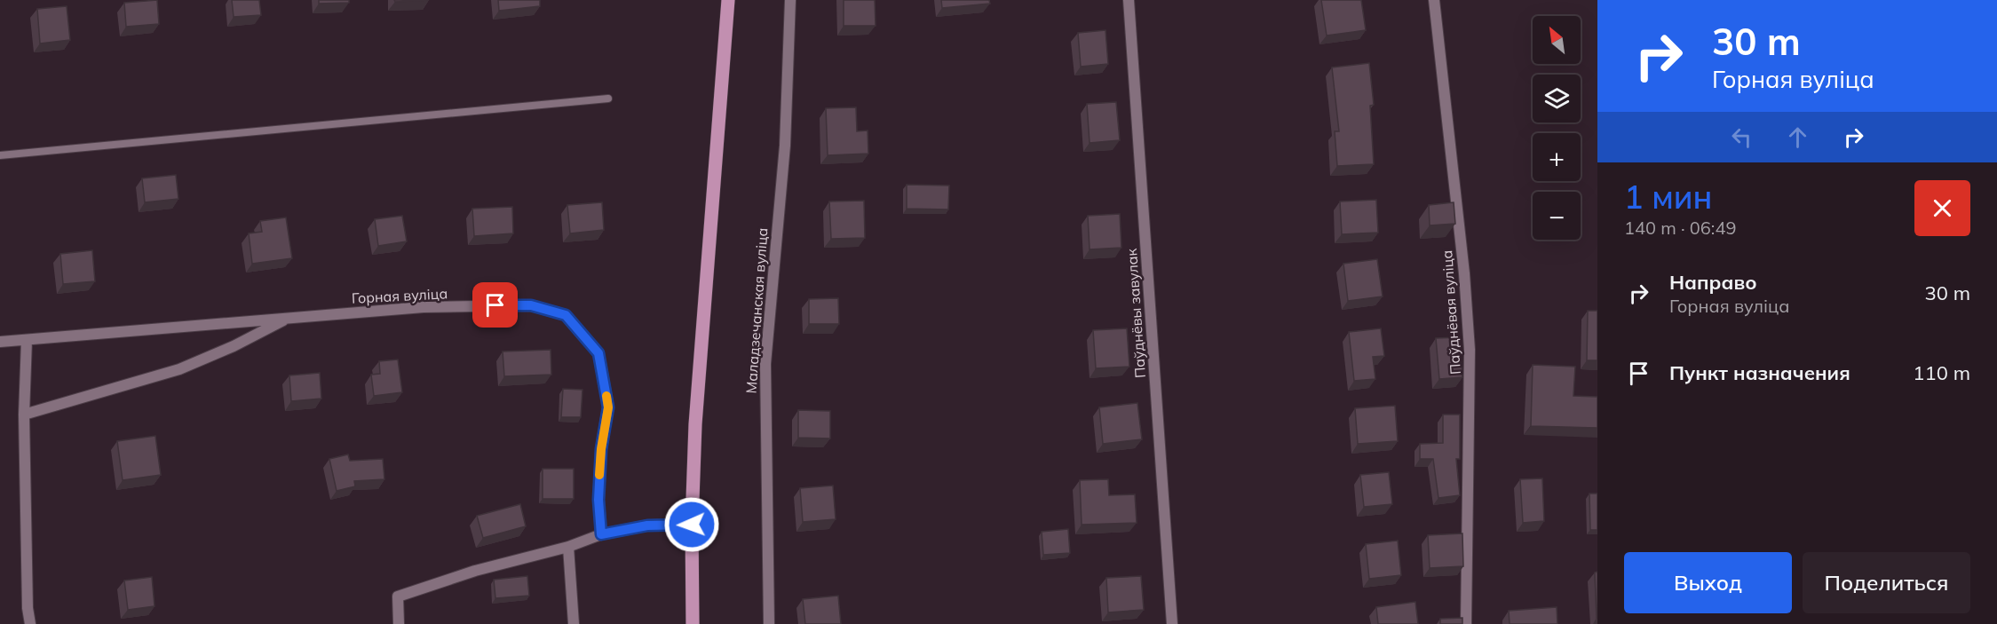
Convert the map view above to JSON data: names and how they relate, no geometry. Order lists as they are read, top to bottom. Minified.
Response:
{"streets":{"street":["Горная вуліца","Маладзечанская вуліца","Паўднёвая вуліца","Паўднёвы завулак"]},"north":"top left","page":{"turn":["30 m","Горная вуліца"],"map_buttons":["+","−"],"heading":["1 мин","140 m · 06:49"],"list":[{"name":"Направо","note":"Горная вуліца","value":"30 m"},{"name":"Пункт назначения","value":"110 m"}],"buttons":["Выход","Поделиться"]}}
